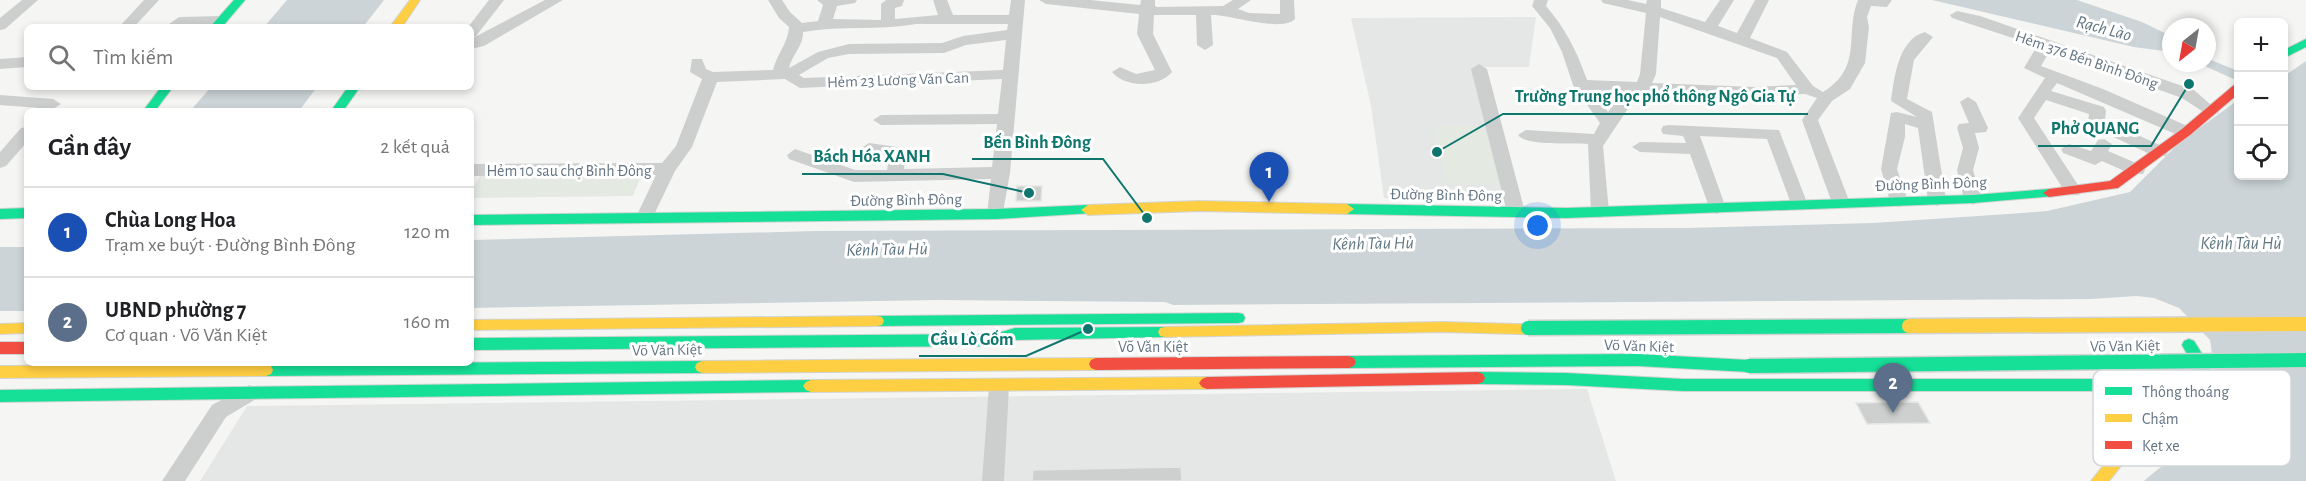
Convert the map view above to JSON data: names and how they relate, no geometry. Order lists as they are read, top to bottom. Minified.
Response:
{"streets":{"main road":["Đường Bình Đông","Võ Văn Kiệt"],"street":["Hẻm 376 Bến Bình Đông","Hẻm 23 Lương Văn Can","Hẻm 10 sau chợ Bình Đông"]},"crossings":[["Hẻm 376 Bến Bình Đông","Đường Bình Đông"]],"water":["Rạch Lào","Kênh Tàu Hủ"],"places":["Phở QUANG","Trường Trung học phổ thông Ngô Gia Tự","Bách Hóa XANH","Bến Bình Đông","Cầu Lò Gốm"],"legend":["Thông thoáng","Chậm","Kẹt xe"],"north":"bottom left","page":{"map_buttons":["+","−"],"search":"Tìm kiếm","heading":["Gần đây","2 kết quả"],"pins":["1","2"],"list":[{"mark":"1","name":"Chùa Long Hoa","note":"Trạm xe buýt · Đường Bình Đông","value":"120 m"},{"mark":"2","name":"UBND phường 7","note":"Cơ quan · Võ Văn Kiệt","value":"160 m"}]}}
